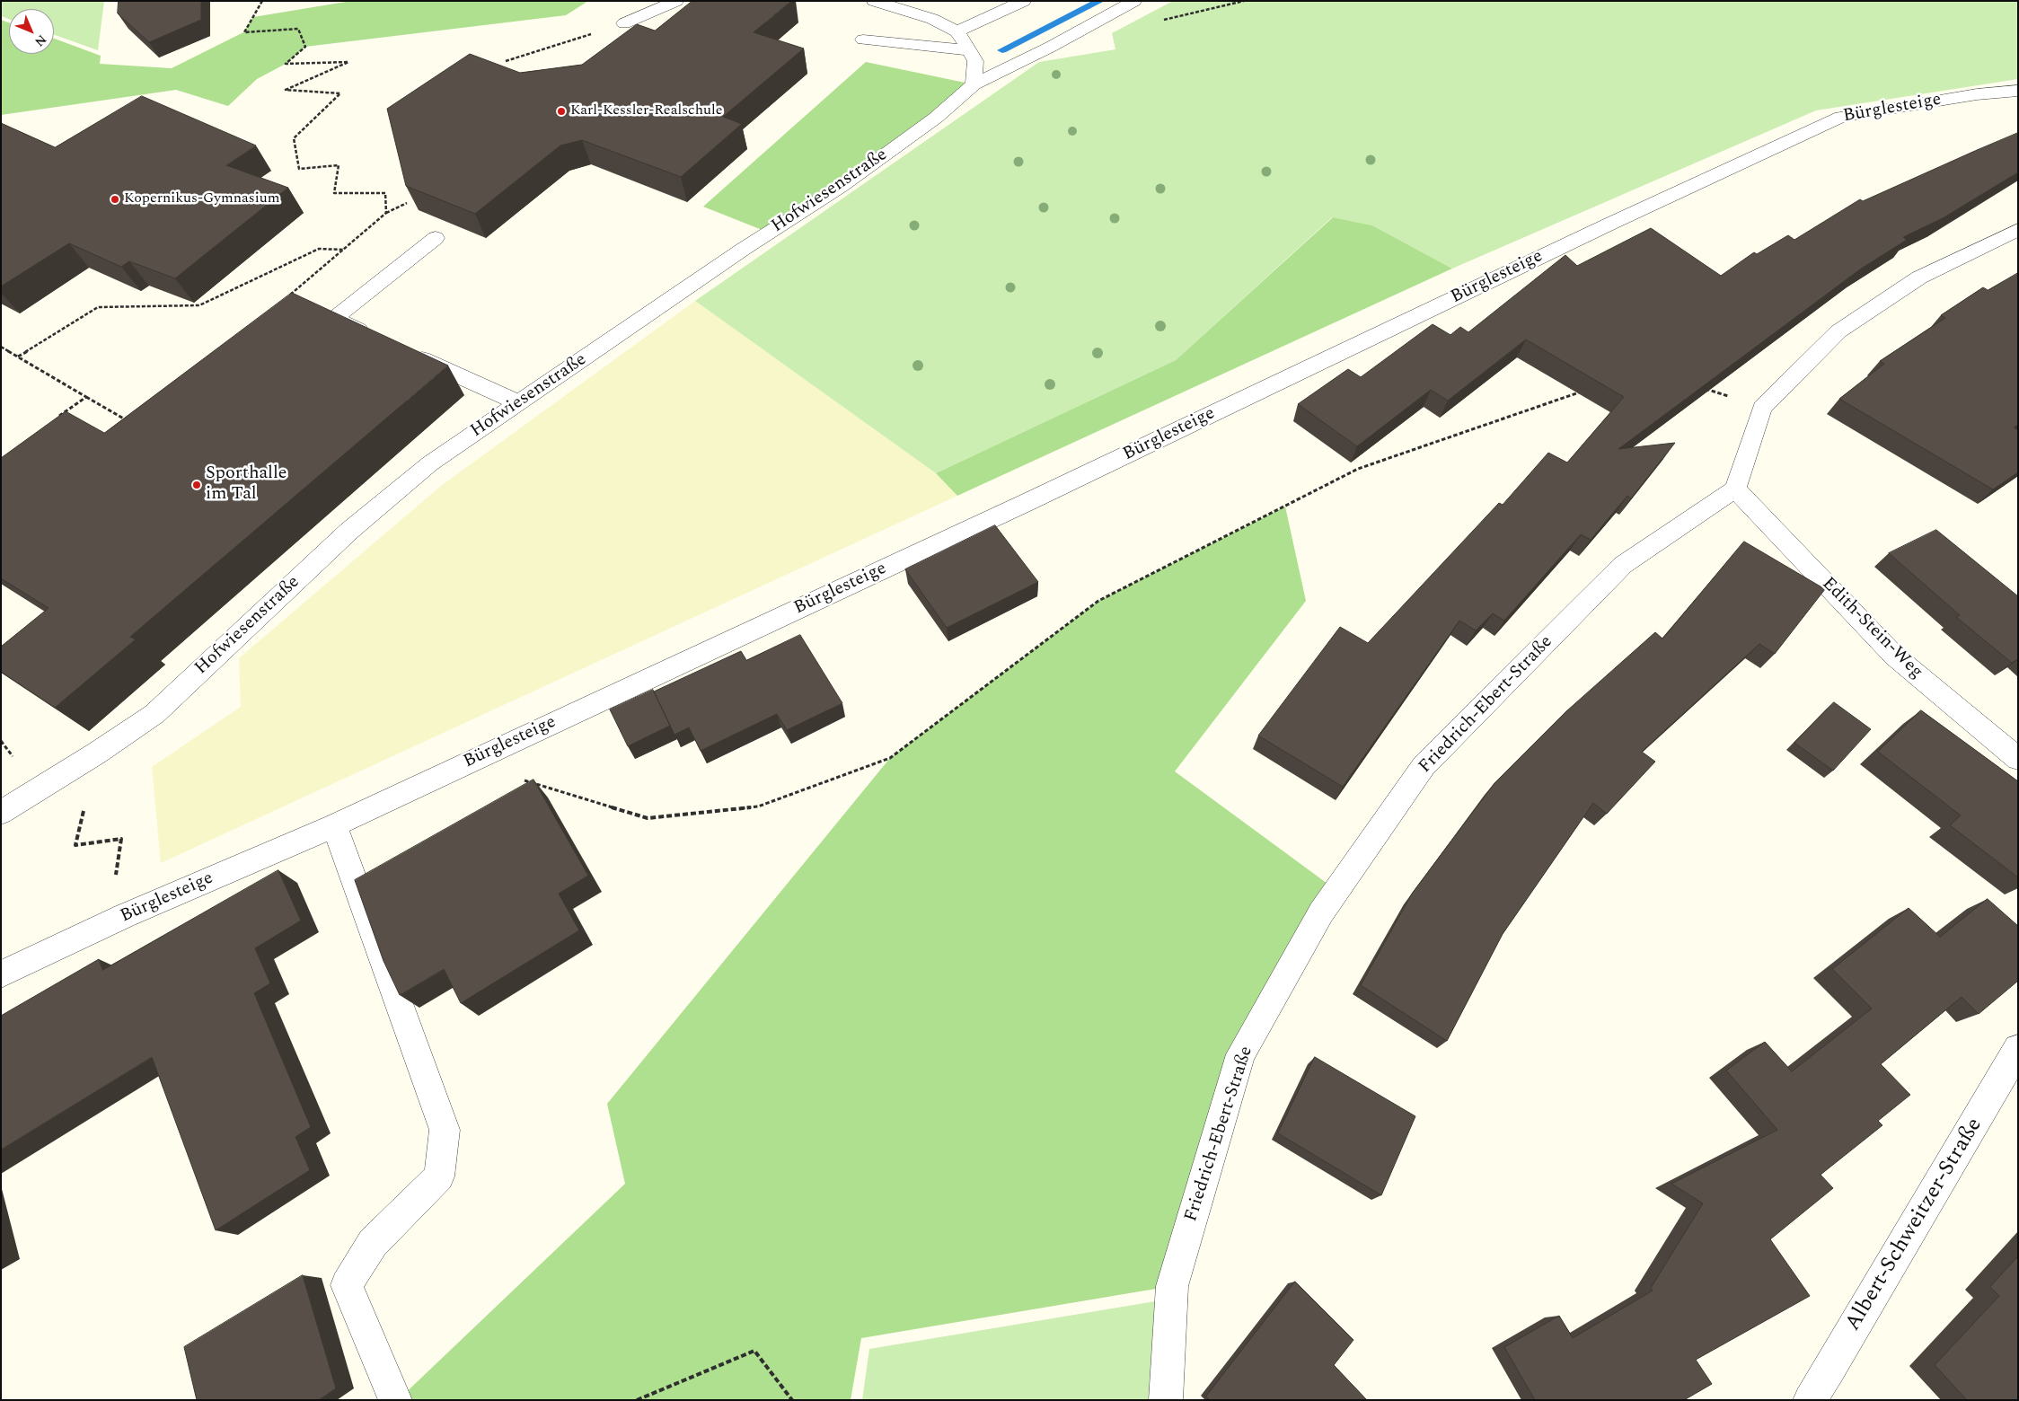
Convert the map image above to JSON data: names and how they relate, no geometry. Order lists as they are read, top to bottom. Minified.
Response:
{"streets":{"street":["Bürglesteige","Hofwiesenstraße","Edith-Stein-Weg","Friedrich-Ebert-Straße","Albert-Schweitzer-Straße"]},"crossings":[["Edith-Stein-Weg","Friedrich-Ebert-Straße"]],"places":["Karl-Kessler-Realschule","Kopernikus-Gymnasium","Sporthalle im Tal"],"north":"bottom right"}
